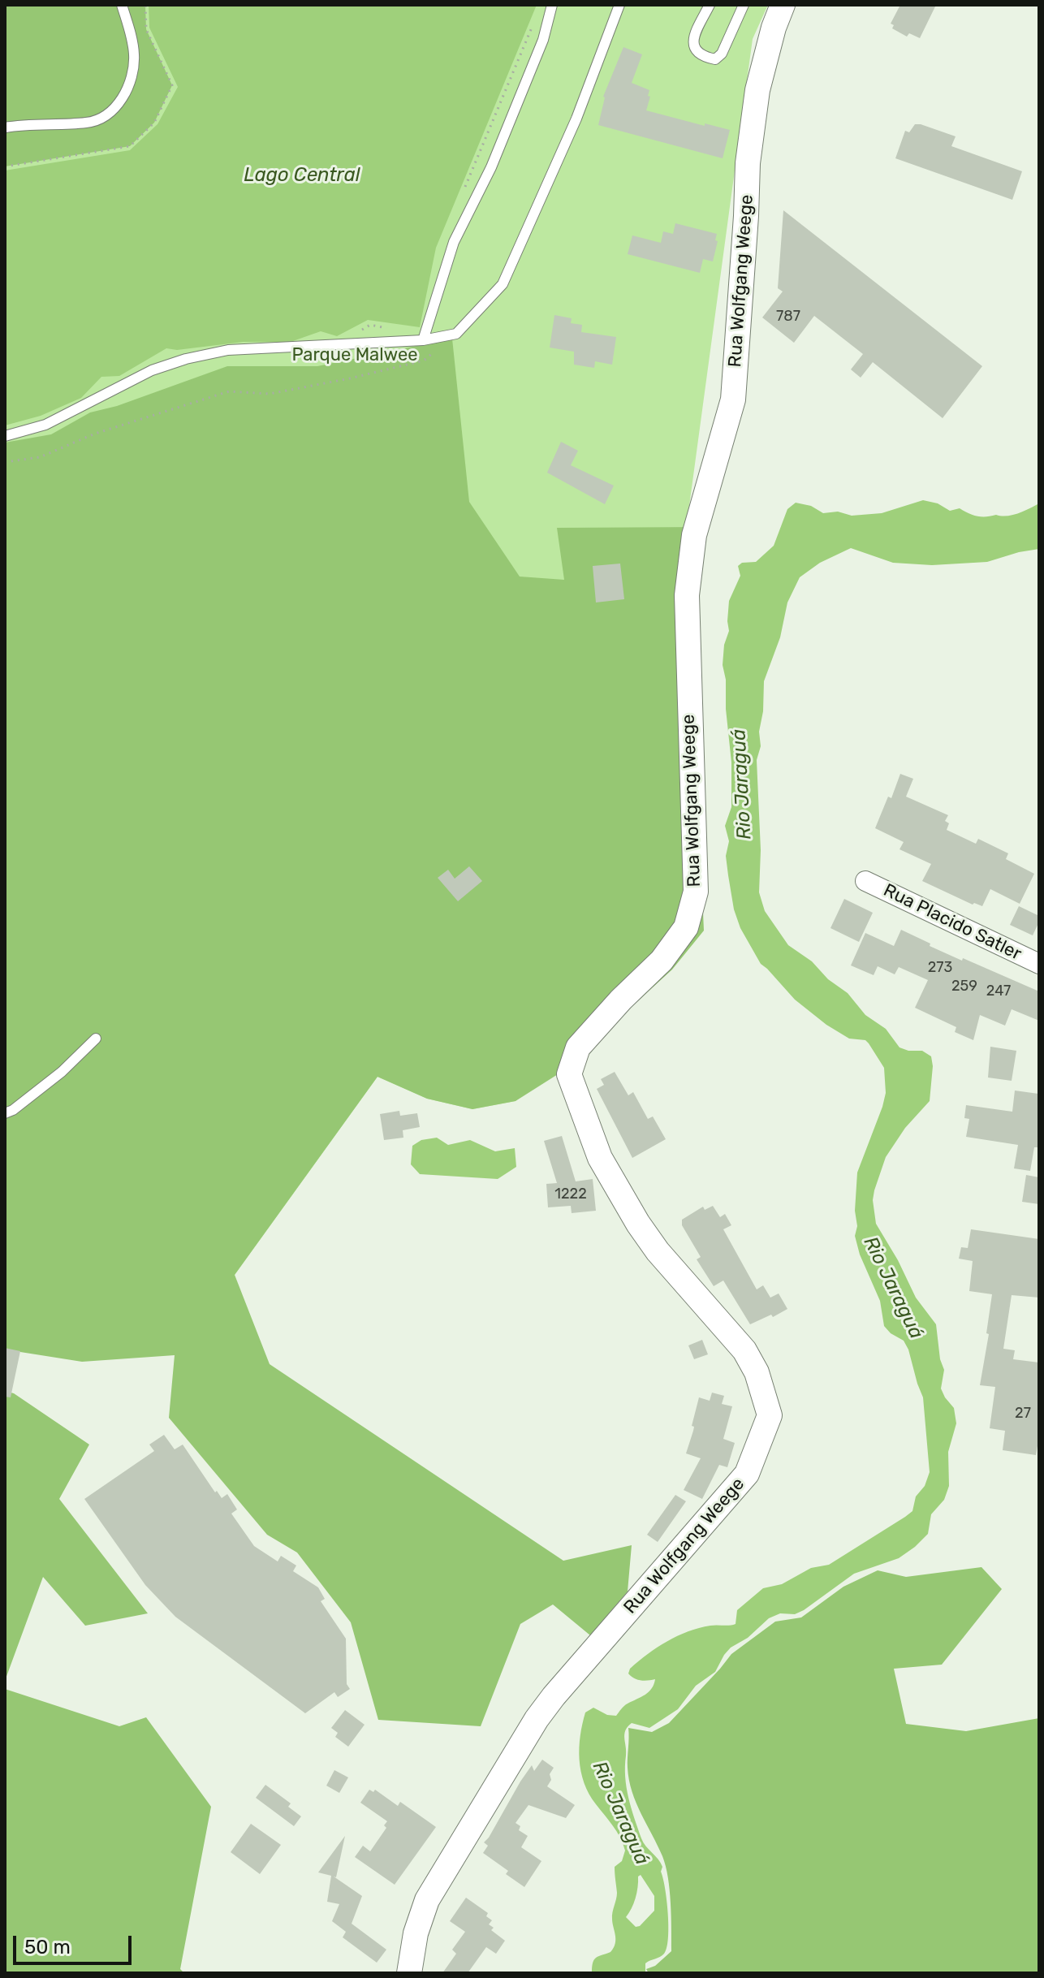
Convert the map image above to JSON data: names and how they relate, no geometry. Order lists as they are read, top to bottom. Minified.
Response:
{"streets":{"street":["Rua Wolfgang Weege","Rua Placido Satler"]},"water":["Lago Central","Rio Jaraguá"],"parks":["Parque Malwee"],"house_numbers":["787","273","259","247","1222","27"],"scale_bar":"50 m"}
